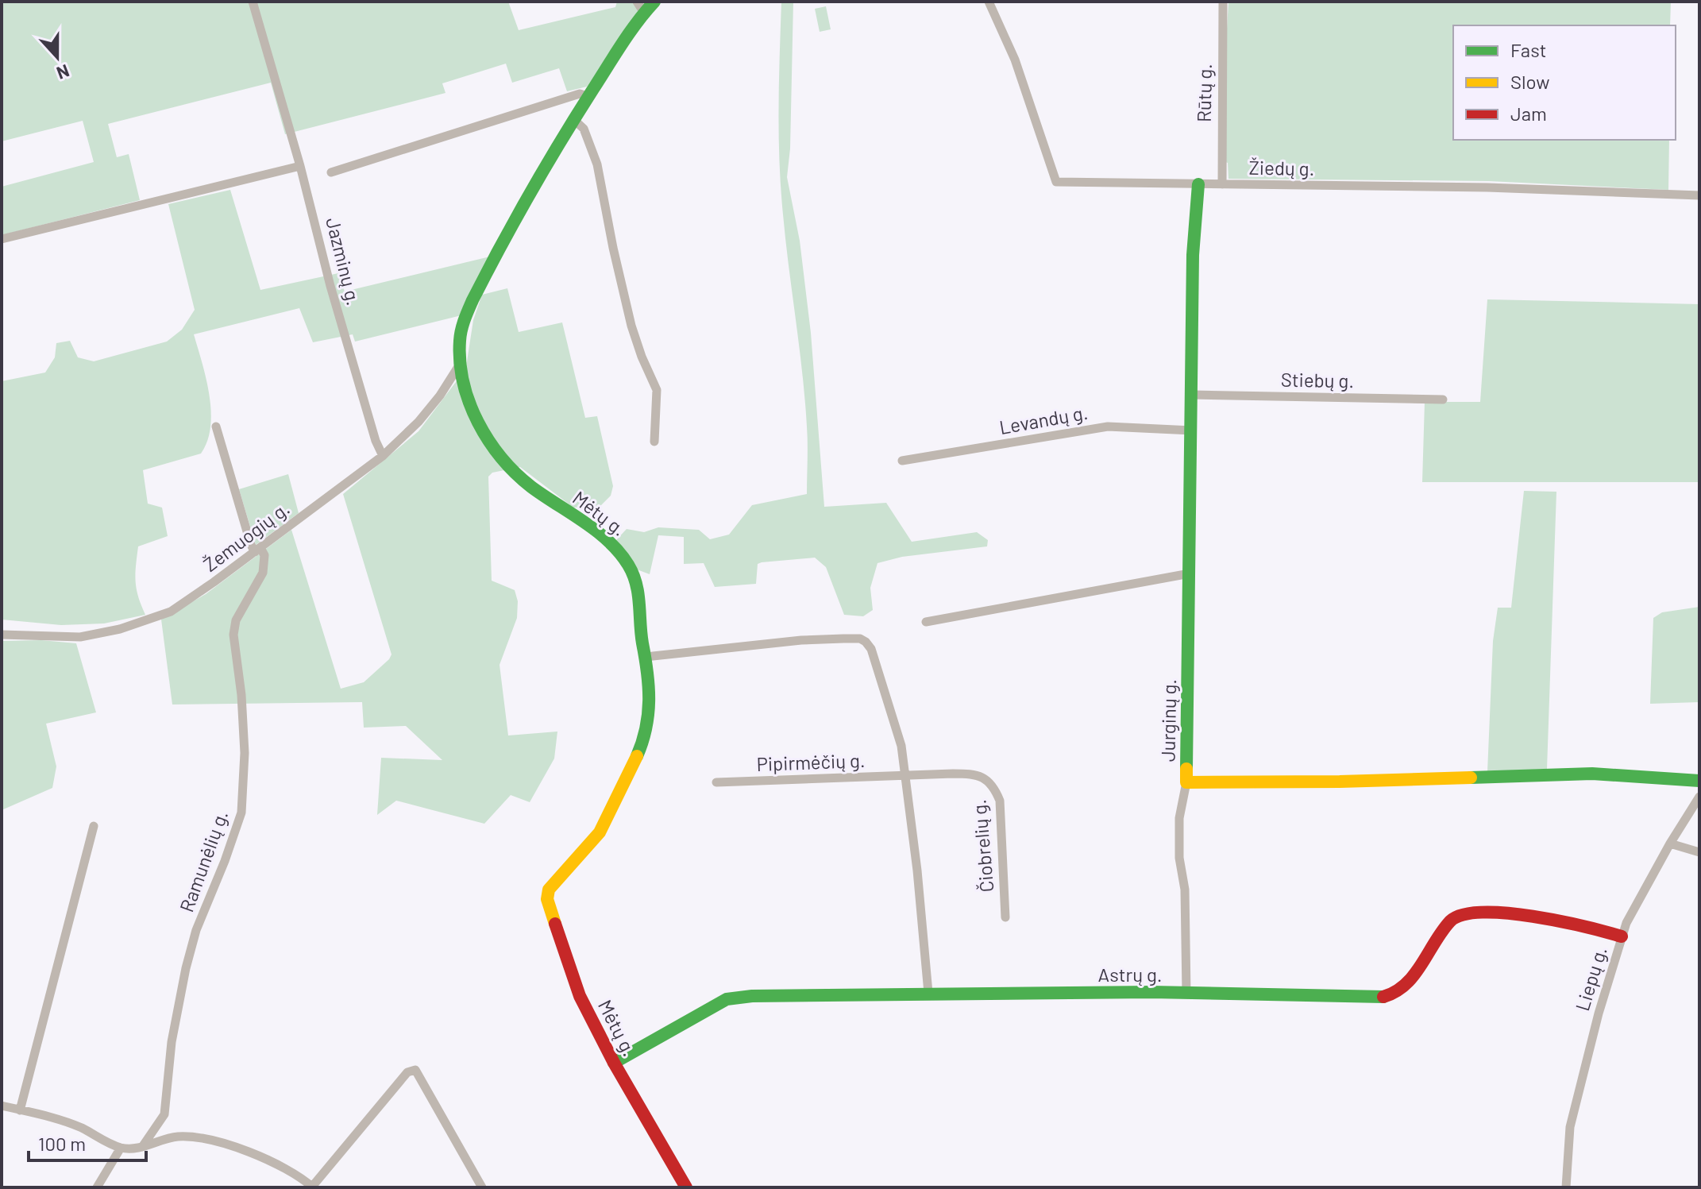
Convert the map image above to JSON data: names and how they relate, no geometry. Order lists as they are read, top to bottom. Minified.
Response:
{"streets":{"street":["Rūtų g.","Žiedų g.","Jazminų g.","Stiebų g.","Levandų g.","Mėtų g.","Žemuogių g.","Jurginų g.","Pipirmėčių g.","Čiobrelių g.","Ramunėlių g.","Astrų g.","Liepų g."]},"crossings":[["Rūtų g.","Žiedų g."],["Žiedų g.","Jurginų g."],["Jazminų g.","Žemuogių g."],["Stiebų g.","Jurginų g."],["Levandų g.","Jurginų g."],["Mėtų g.","Žemuogių g."],["Mėtų g.","Astrų g."],["Žemuogių g.","Ramunėlių g."],["Pipirmėčių g.","Čiobrelių g."],["Astrų g.","Liepų g."]],"legend":["Fast","Slow","Jam"],"scale_bar":"100 m","north":"bottom"}
